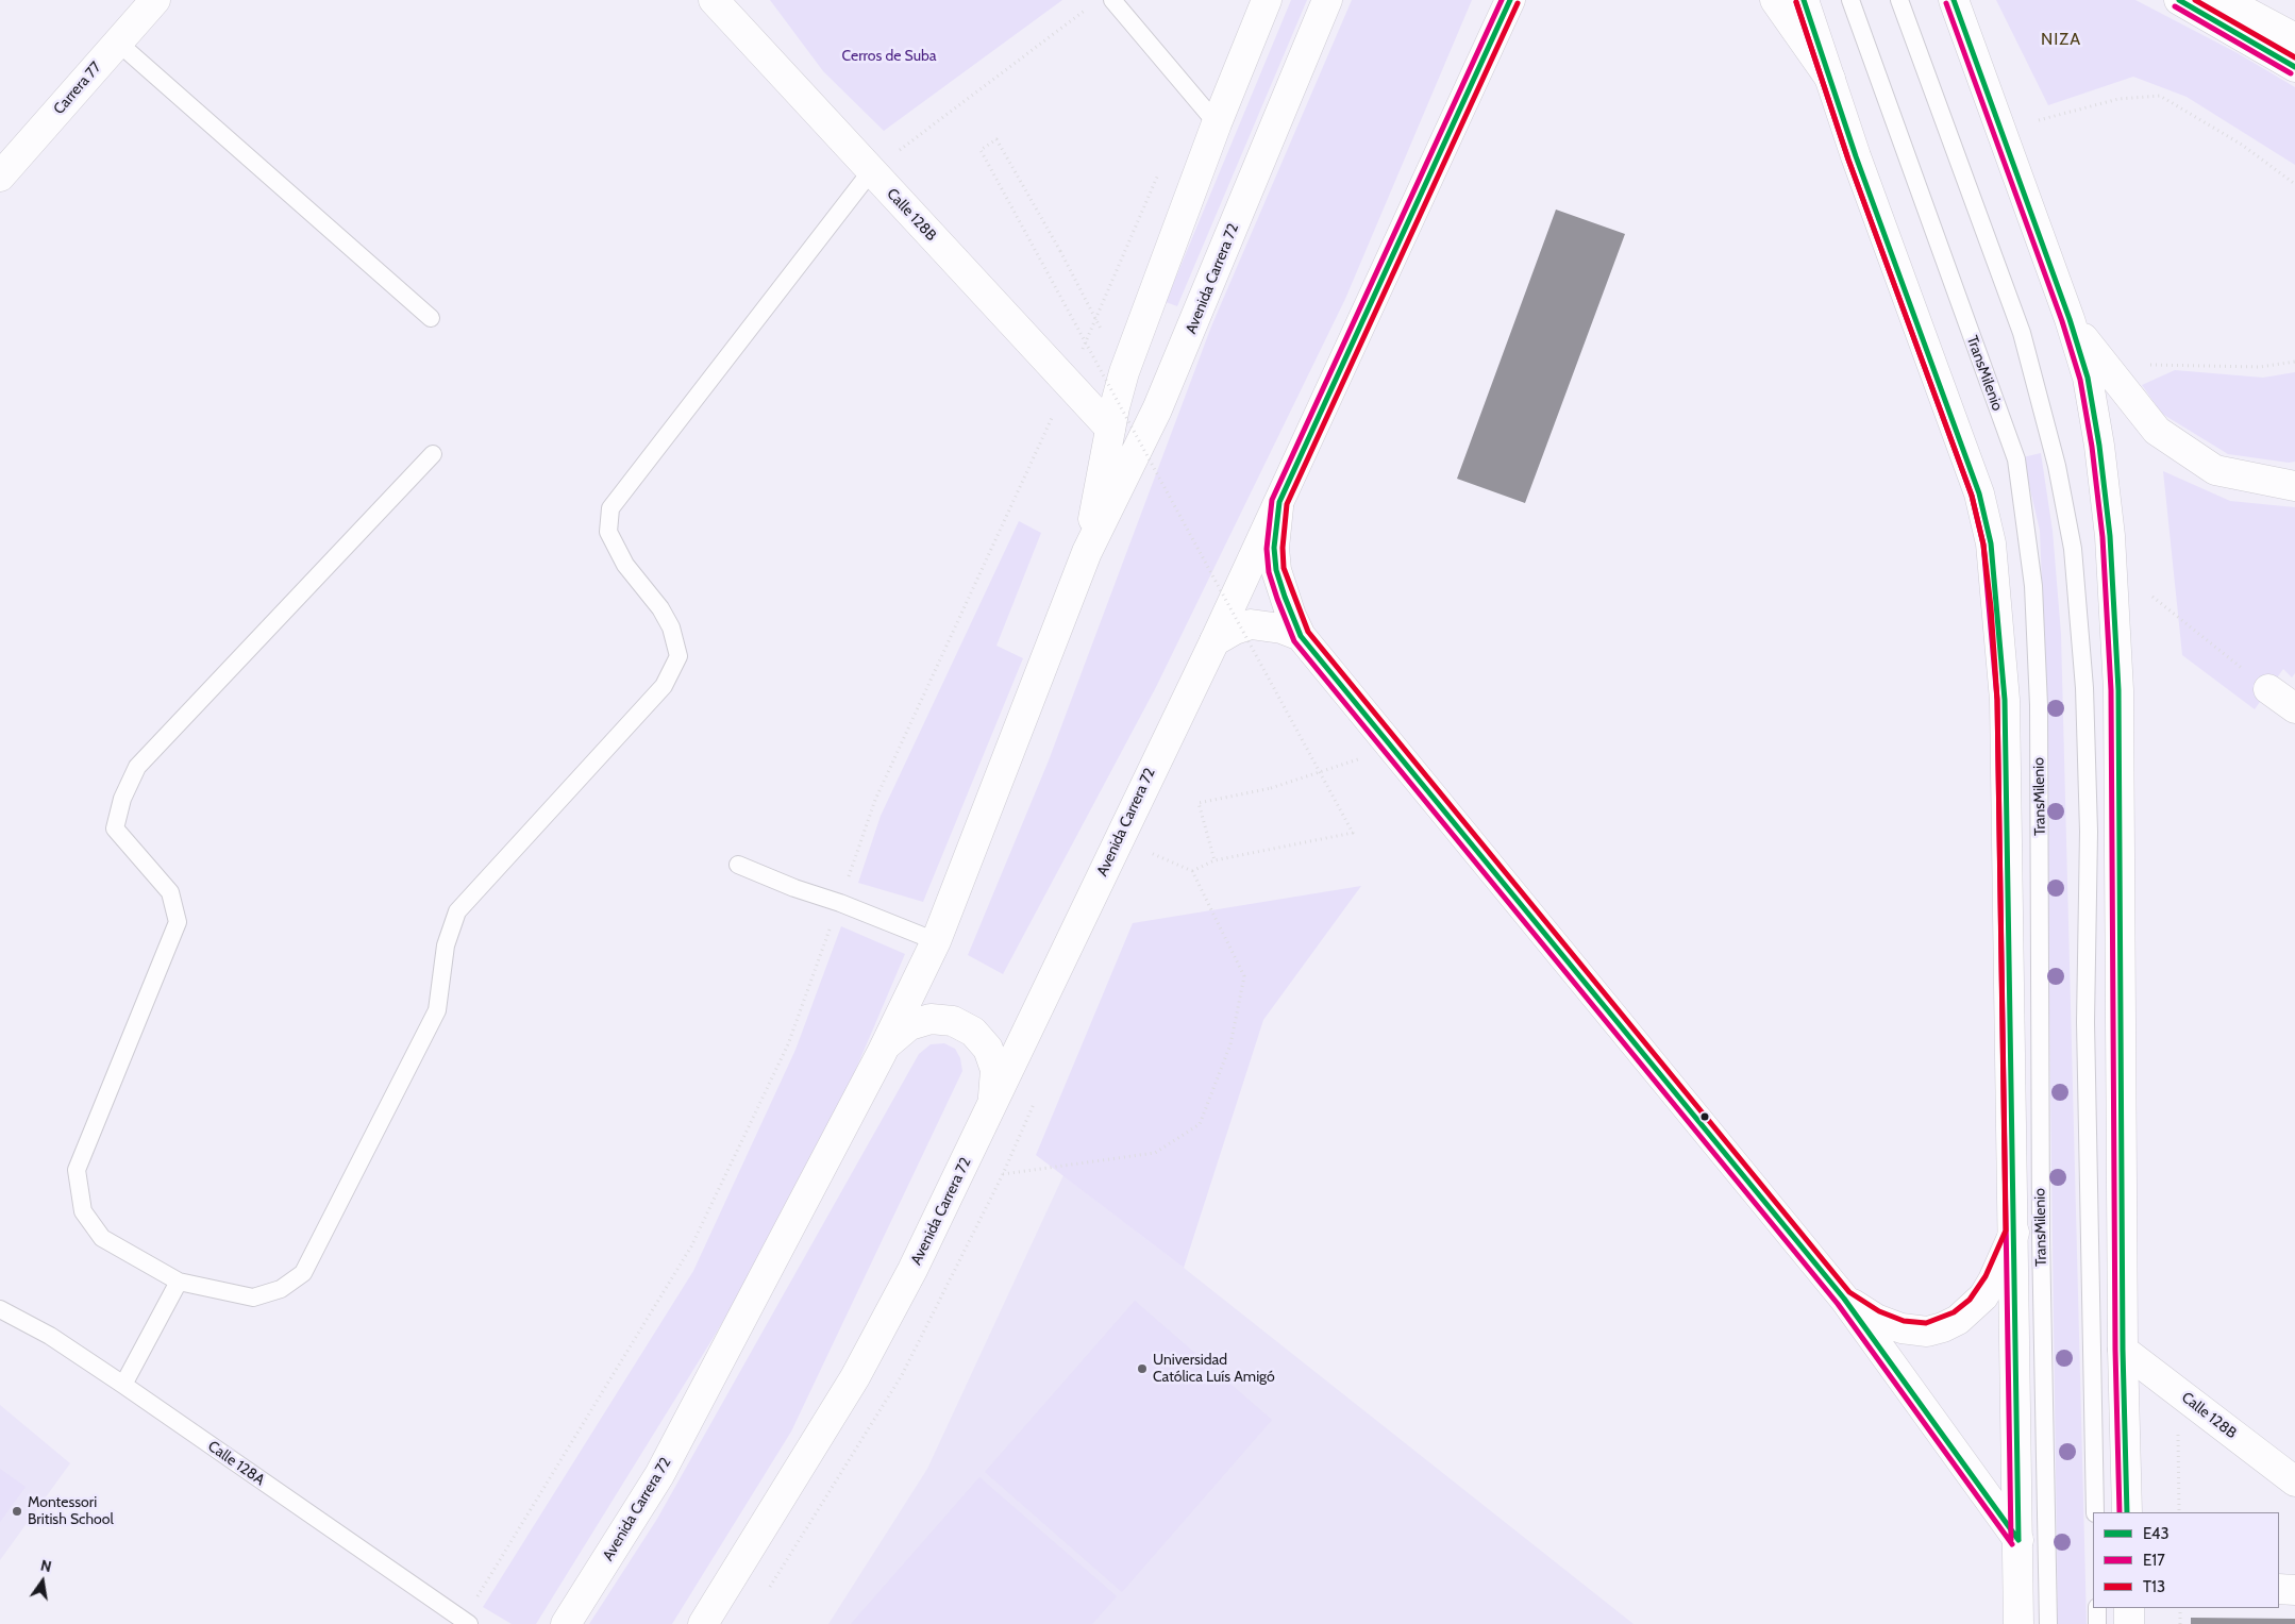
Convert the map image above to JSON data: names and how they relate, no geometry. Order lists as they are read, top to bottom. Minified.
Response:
{"streets":{"main road":["Carrera 77","Calle 128B","Avenida Carrera 72"],"lane":["TransMilenio","Calle 128A"]},"crossings":[["Calle 128B","Avenida Carrera 72"]],"districts":["NIZA"],"parks":["Cerros de Suba"],"places":["Universidad Católica Luís Amigó","Montessori British School"],"lines":["transit line E43","transit line E17","transit line T13"],"legend":["E43","E17","T13"],"north":"top"}
